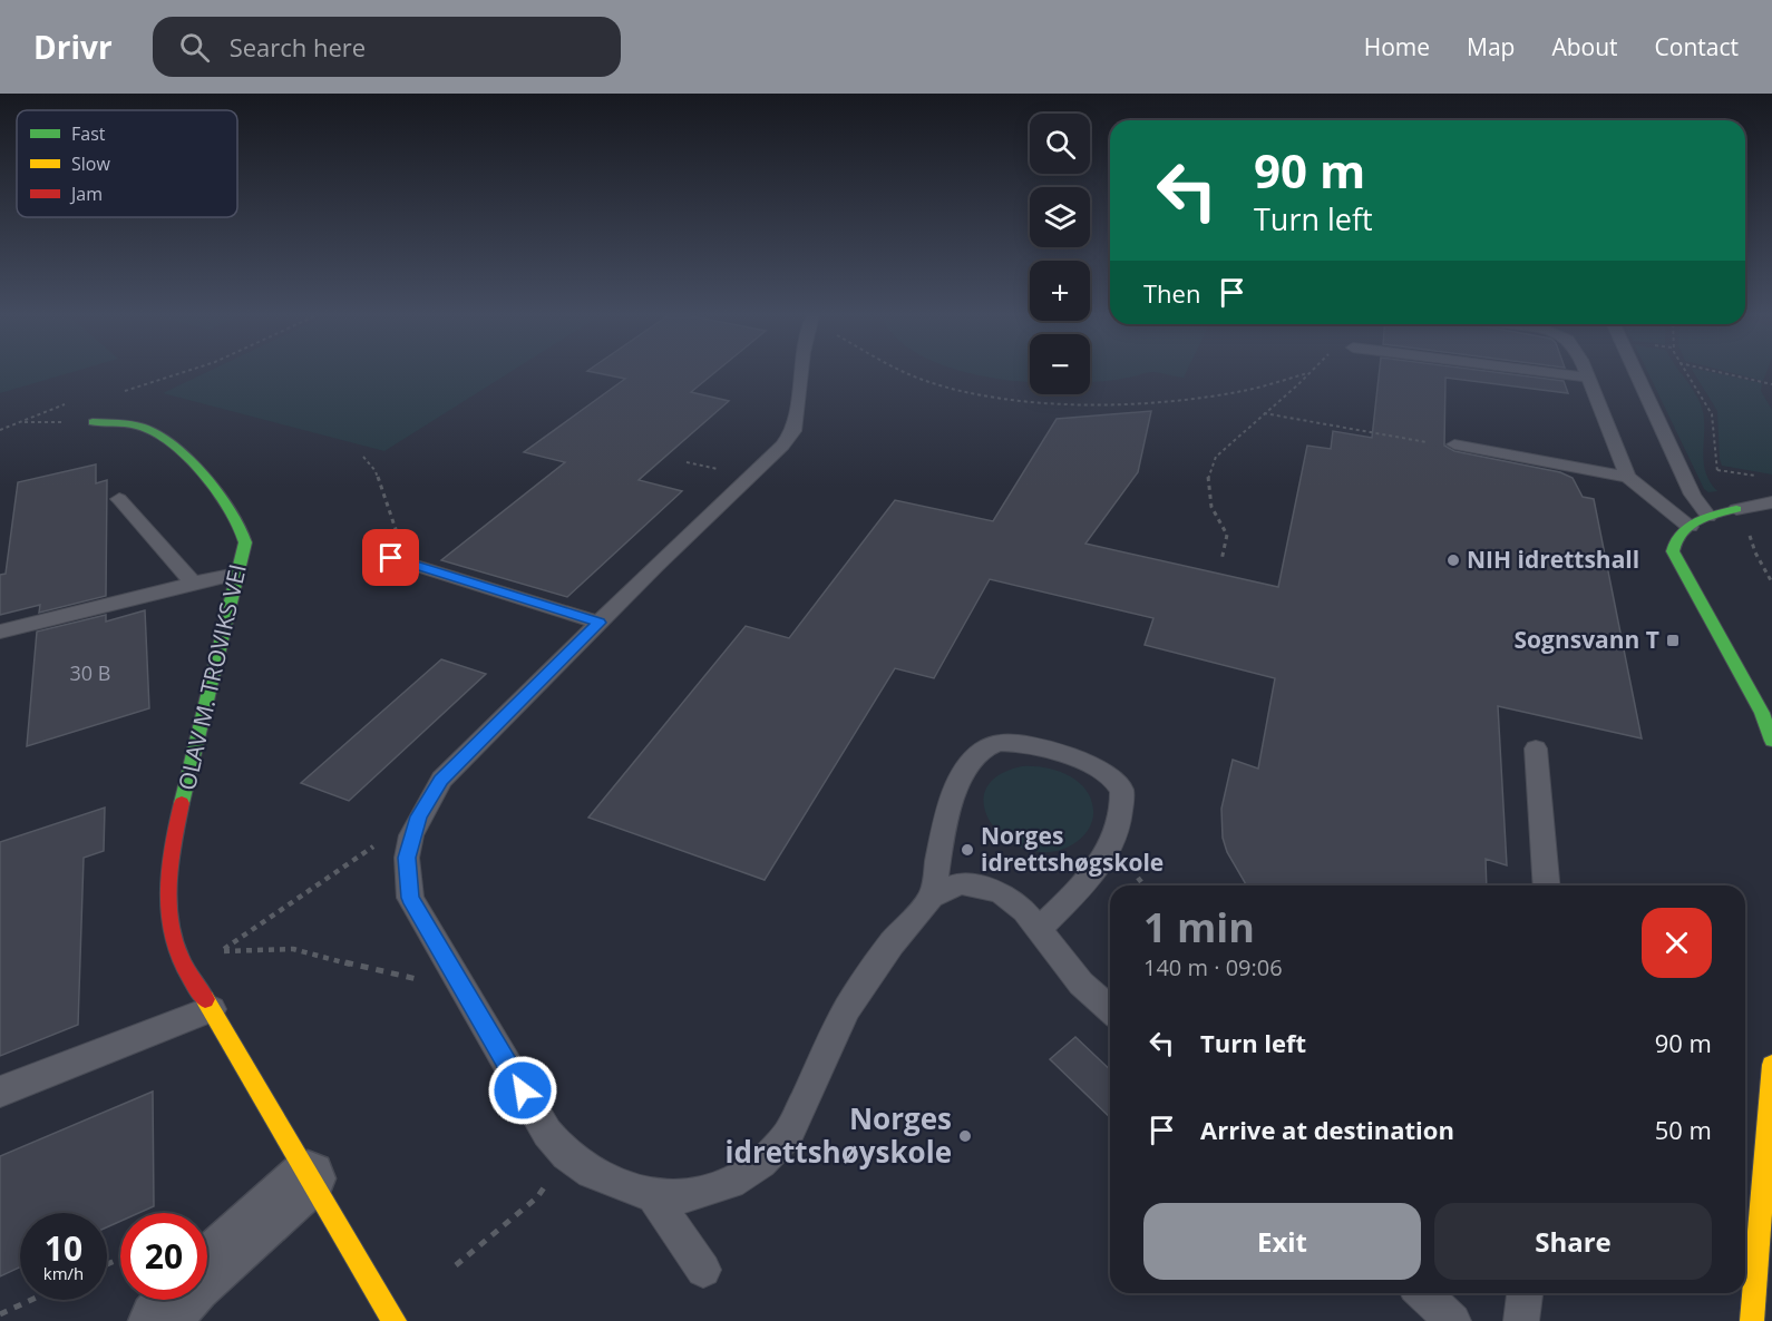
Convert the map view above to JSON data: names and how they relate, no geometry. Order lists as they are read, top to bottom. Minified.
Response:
{"streets":{"street":["OLAV M. TROVIKS VEI"]},"places":{"other":["NIH idrettshall","Norges idrettshøgskole","Norges idrettshøyskole"],"transit":["Sognsvann T"]},"house_numbers":["30 B"],"legend":["Fast","Slow","Jam"],"page":{"header":"Drivr","search":"Search here","nav":["Home","Map","About","Contact"],"map_buttons":["+","−"],"turn":["90 m","Turn left"],"then":"Then","heading":["1 min","140 m · 09:06"],"list":[{"name":"Turn left","value":"90 m"},{"name":"Arrive at destination","value":"50 m"}],"buttons":["Exit","Share"],"speed":"10 km/h","limit":"20"}}
